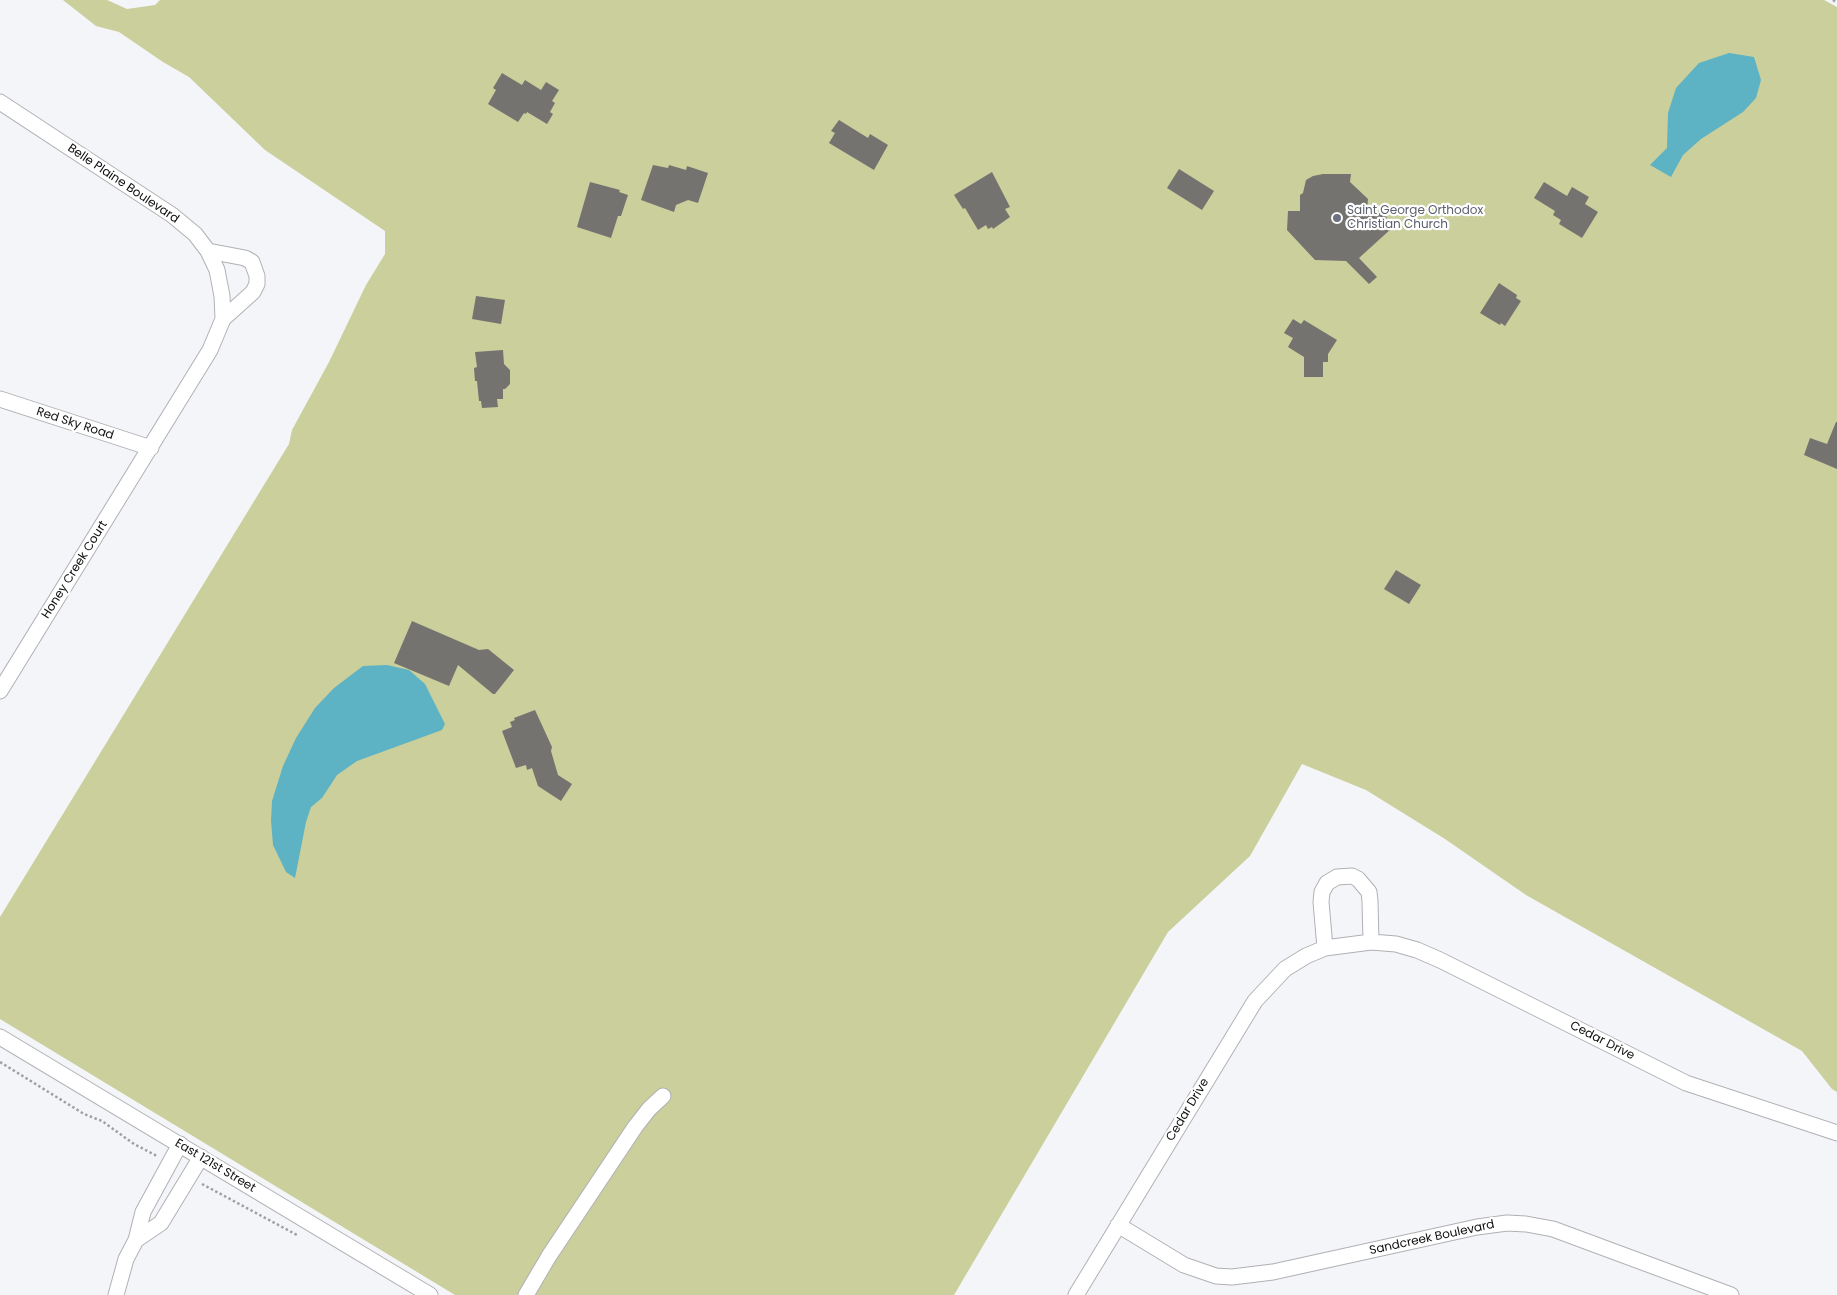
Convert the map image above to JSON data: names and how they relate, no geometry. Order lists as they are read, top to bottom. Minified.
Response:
{"streets":{"street":["Belle Plaine Boulevard","Red Sky Road","Honey Creek Court","Cedar Drive","East 121st Street","Sandcreek Boulevard"]},"crossings":[["Belle Plaine Boulevard","Red Sky Road"],["Belle Plaine Boulevard","Honey Creek Court"],["Red Sky Road","Honey Creek Court"],["Cedar Drive","Sandcreek Boulevard"]],"places":["Saint George Orthodox Christian Church"]}
